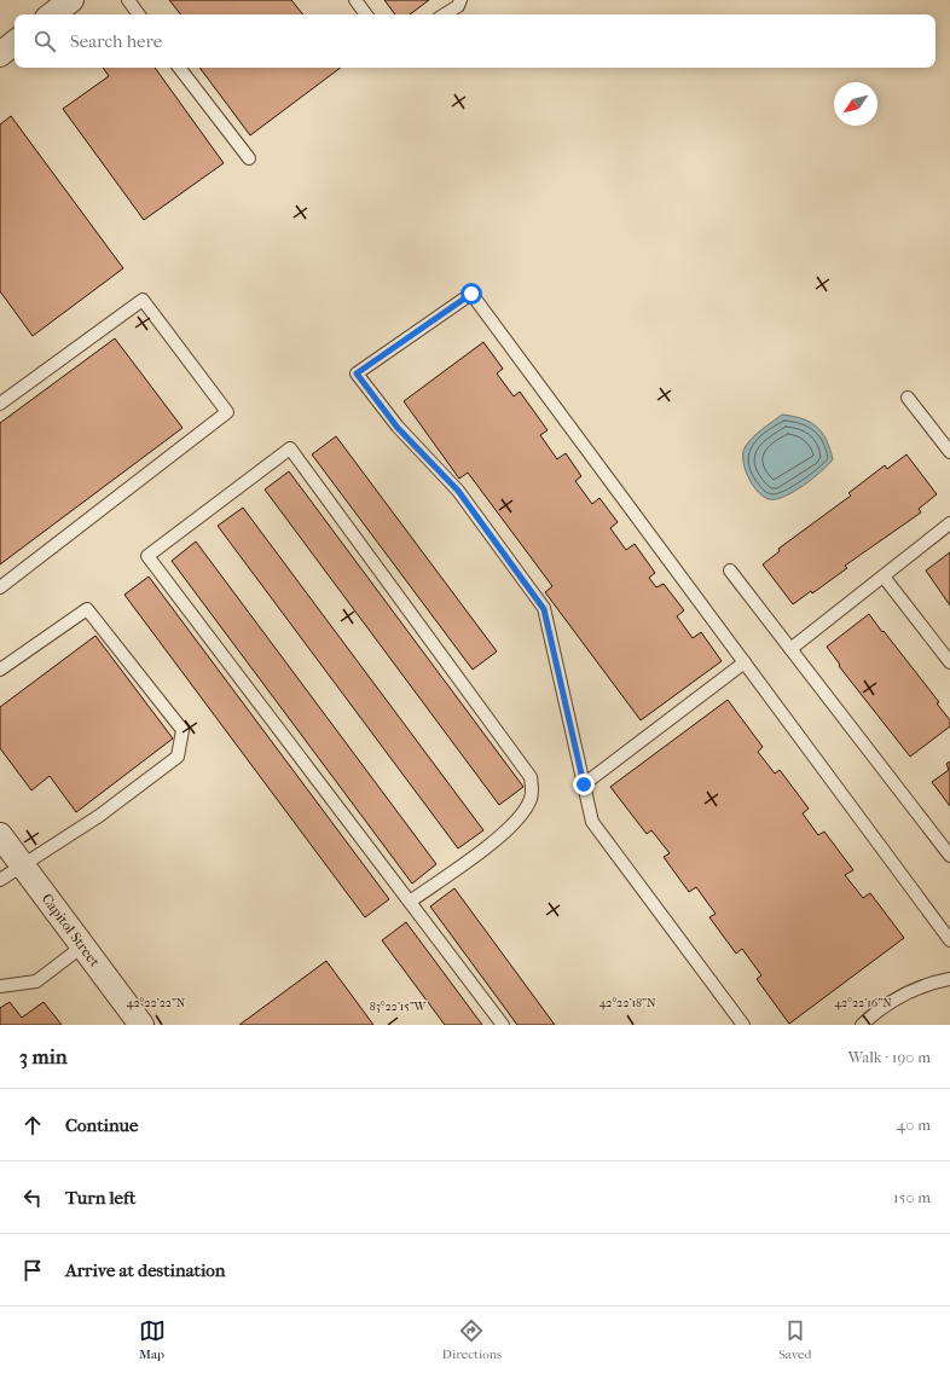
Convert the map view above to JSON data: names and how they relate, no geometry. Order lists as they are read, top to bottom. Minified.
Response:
{"streets":{"street":["Capitol Street"]},"north":"bottom left","page":{"search":"Search here","heading":["3 min","Walk · 190 m"],"list":[["Continue","40 m"],["Turn left","150 m"],"Arrive at destination"],"nav":["Map","Directions","Saved"]},"coordinates":["42°22'22\"N","42°22'18\"N","42°22'16\"N","83°22'15\"W"]}
